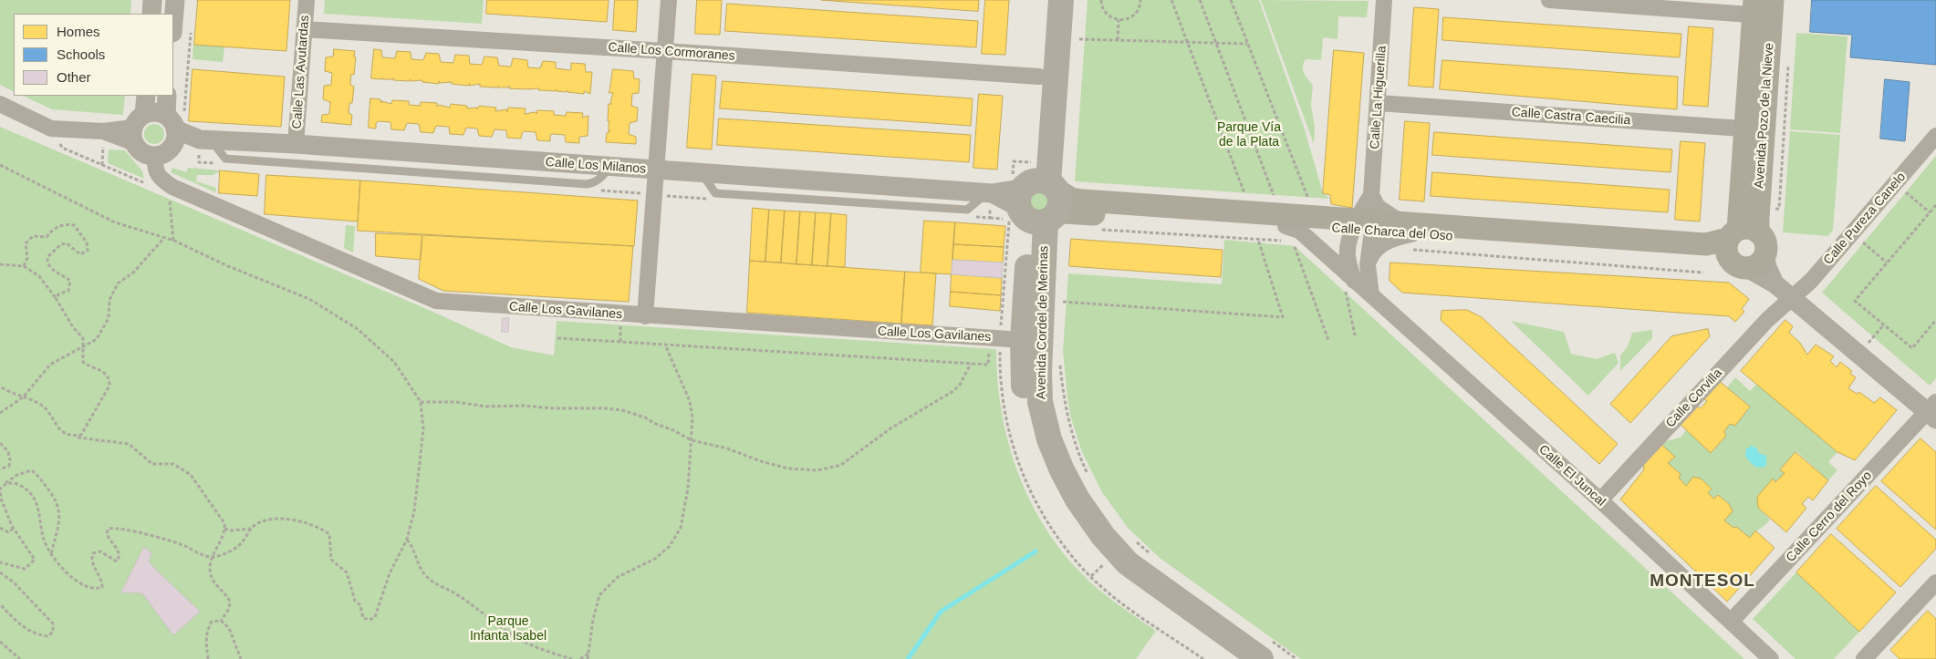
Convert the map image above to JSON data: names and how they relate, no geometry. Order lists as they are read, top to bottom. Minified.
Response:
{"streets":{"main road":["Avenida Pozo de la Nieve","Calle Charca del Oso","Avenida Cordel de Merinas"],"street":["Calle Los Cormoranes","Calle Las Avutardas","Calle La Higuerilla","Calle Castra Caecilia","Calle Los Milanos","Calle Pureza Canelo","Calle Los Gavilanes","Calle Corvilla","Calle El Juncal","Calle Cerro del Royo"]},"crossings":[["Calle Los Cormoranes","Calle Las Avutardas"],["Calle Los Cormoranes","Avenida Cordel de Merinas"],["Calle Las Avutardas","Calle Los Milanos"],["Calle La Higuerilla","Calle Castra Caecilia"],["Calle La Higuerilla","Calle Charca del Oso"],["Avenida Pozo de la Nieve","Calle Castra Caecilia"],["Avenida Pozo de la Nieve","Calle Charca del Oso"],["Calle Los Milanos","Calle Charca del Oso"],["Calle Los Milanos","Calle Los Gavilanes"],["Calle Los Milanos","Avenida Cordel de Merinas"],["Calle Pureza Canelo","Calle Corvilla"],["Calle Charca del Oso","Avenida Cordel de Merinas"],["Calle Charca del Oso","Calle El Juncal"],["Calle Los Gavilanes","Avenida Cordel de Merinas"],["Calle Corvilla","Calle El Juncal"],["Calle El Juncal","Calle Cerro del Royo"]],"districts":["MONTESOL"],"parks":["Parque Vía de la Plata","Parque Infanta Isabel"],"legend":["Homes","Schools","Other"]}
